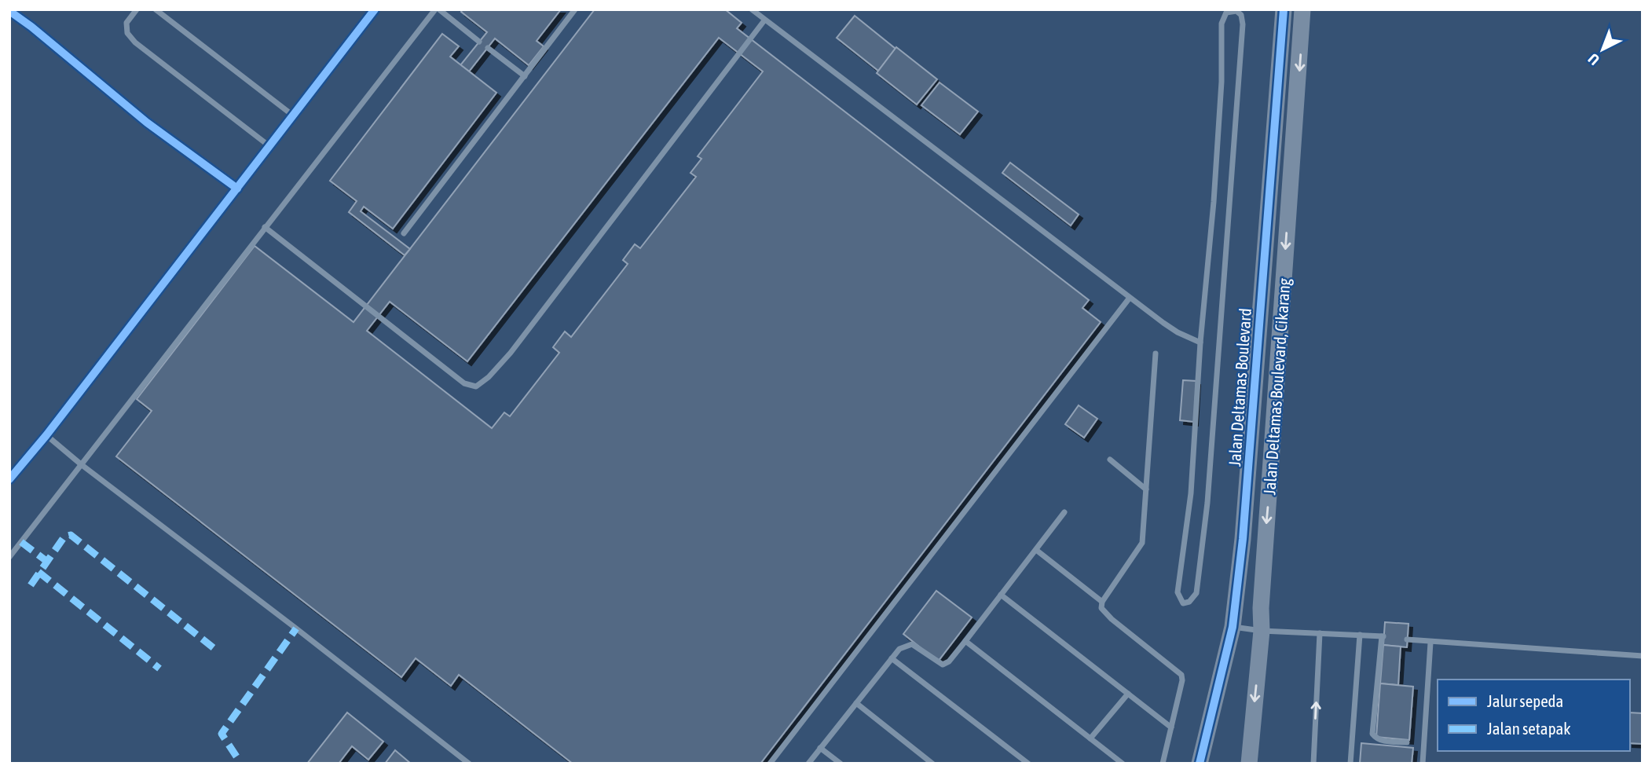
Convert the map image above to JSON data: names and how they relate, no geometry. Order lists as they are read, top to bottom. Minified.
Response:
{"streets":{"street":["Jalan Deltamas Boulevard, Cikarang","Jalan Deltamas Boulevard"]},"one_way":["Jalan Deltamas Boulevard, Cikarang"],"legend":["Jalur sepeda","Jalan setapak"],"north":"bottom left"}
